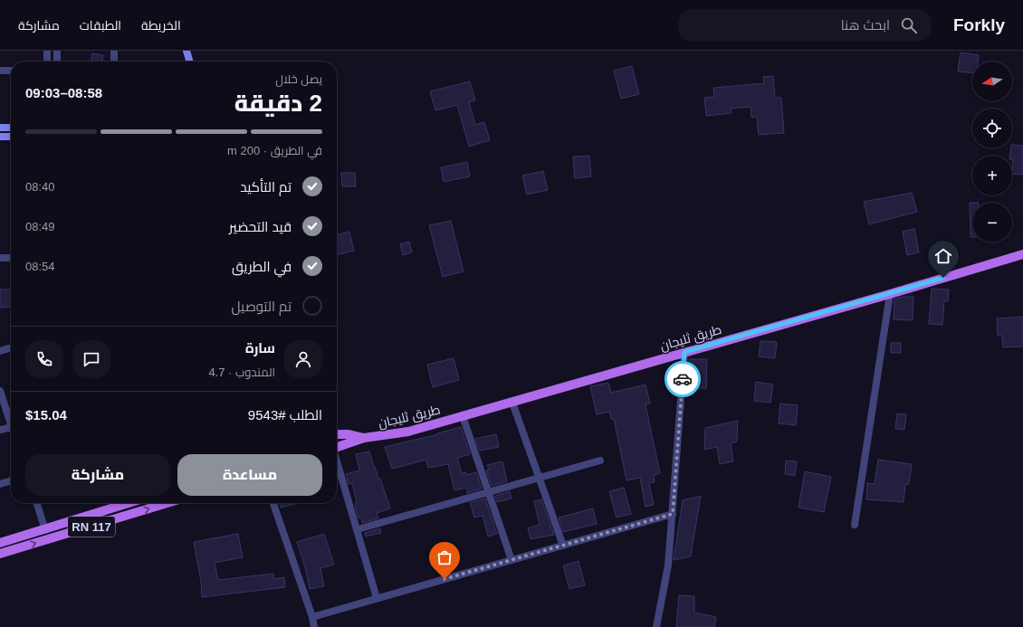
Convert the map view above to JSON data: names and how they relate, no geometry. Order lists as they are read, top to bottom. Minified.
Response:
{"streets":{"main road":["طريق ثليجان","RN 117"]},"north":"left","page":{"header":"Forkly","search":"ابحث هنا","nav":["الخريطة","الطبقات","مشاركة"],"map_buttons":["+","−"],"heading":["2 دقيقة","يصل خلال","08:58–09:03"],"panel":["سارة","المندوب · 4.7","الطلب #9543","$15.04"],"bar":"في الطريق · 200 m","list":[["تم التأكيد","08:40"],["قيد التحضير","08:49"],["في الطريق","08:54"],"تم التوصيل"],"buttons":["مساعدة","مشاركة"]}}
